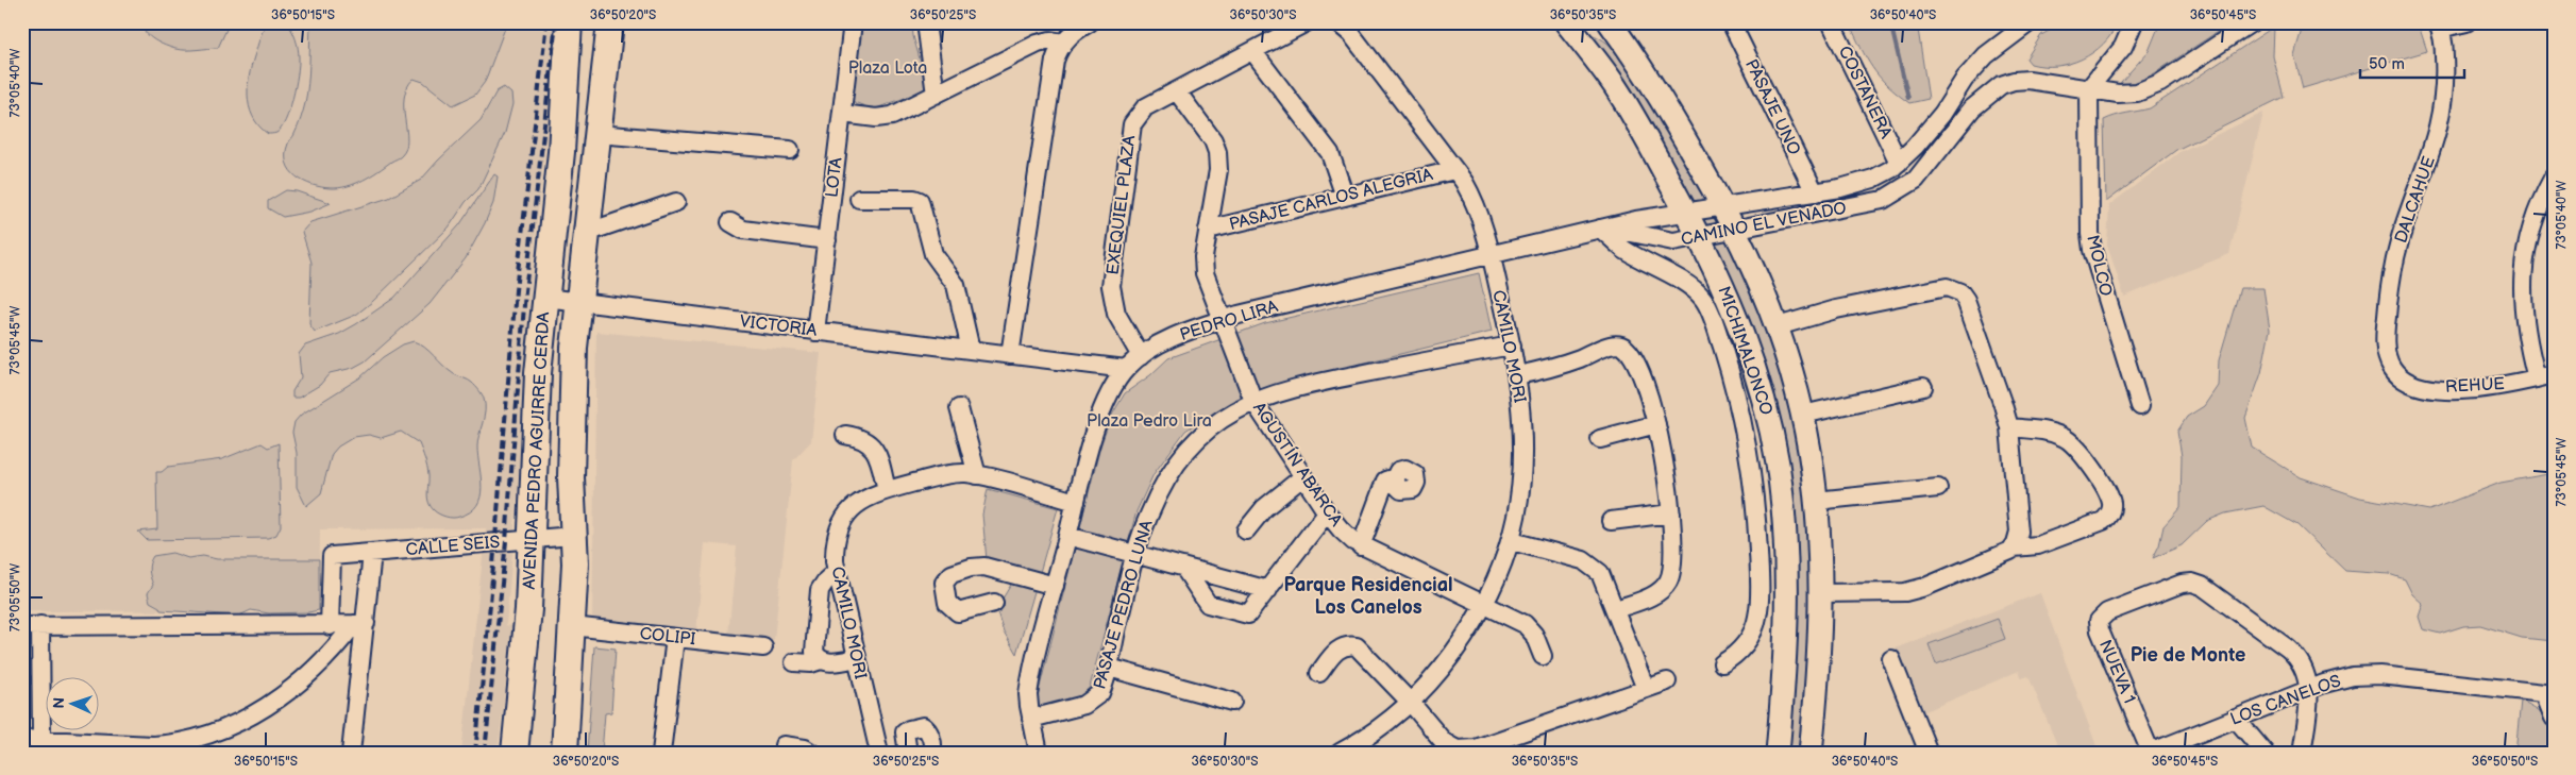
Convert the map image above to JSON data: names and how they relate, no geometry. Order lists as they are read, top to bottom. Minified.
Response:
{"streets":{"highway":["AVENIDA PEDRO AGUIRRE CERDA"],"main road":["MICHIMALONCO"],"street":["COSTANERA","PASAJE UNO","LOTA","PASAJE CARLOS ALEGRIA","DALCAHUE","EXEQUIEL PLAZA","CAMINO EL VENADO","MOLCO","PEDRO LIRA","VICTORIA","CAMILO MORI","REHUE","AGUSTÍN ABARCA","CALLE SEIS","PASAJE PEDRO LUNA","COLIPI","NUEVA 1","LOS CANELOS"]},"crossings":[["COSTANERA","CAMINO EL VENADO"],["PASAJE UNO","CAMINO EL VENADO"],["LOTA","VICTORIA"],["PASAJE CARLOS ALEGRIA","AGUSTÍN ABARCA"],["DALCAHUE","REHUE"],["EXEQUIEL PLAZA","PEDRO LIRA"],["EXEQUIEL PLAZA","AGUSTÍN ABARCA"],["CAMINO EL VENADO","MOLCO"],["CAMINO EL VENADO","PEDRO LIRA"],["CAMINO EL VENADO","MICHIMALONCO"],["PEDRO LIRA","VICTORIA"],["PEDRO LIRA","CAMILO MORI"],["PEDRO LIRA","AGUSTÍN ABARCA"],["PEDRO LIRA","PASAJE PEDRO LUNA"],["VICTORIA","AVENIDA PEDRO AGUIRRE CERDA"],["CAMILO MORI","AGUSTÍN ABARCA"],["CAMILO MORI","PASAJE PEDRO LUNA"],["AVENIDA PEDRO AGUIRRE CERDA","CALLE SEIS"],["AVENIDA PEDRO AGUIRRE CERDA","COLIPI"],["AGUSTÍN ABARCA","PASAJE PEDRO LUNA"],["NUEVA 1","LOS CANELOS"]],"districts":["Parque Residencial Los Canelos","Pie de Monte"],"parks":["Plaza Lota","Plaza Pedro Lira"],"scale_bar":"50 m","north":"left","coordinates":["36°50'15\"S","36°50'20\"S","36°50'25\"S","36°50'30\"S","36°50'35\"S","36°50'40\"S","36°50'45\"S","73°05'40\"W","73°05'45\"W","73°05'50\"W","36°50'50\"S"]}
